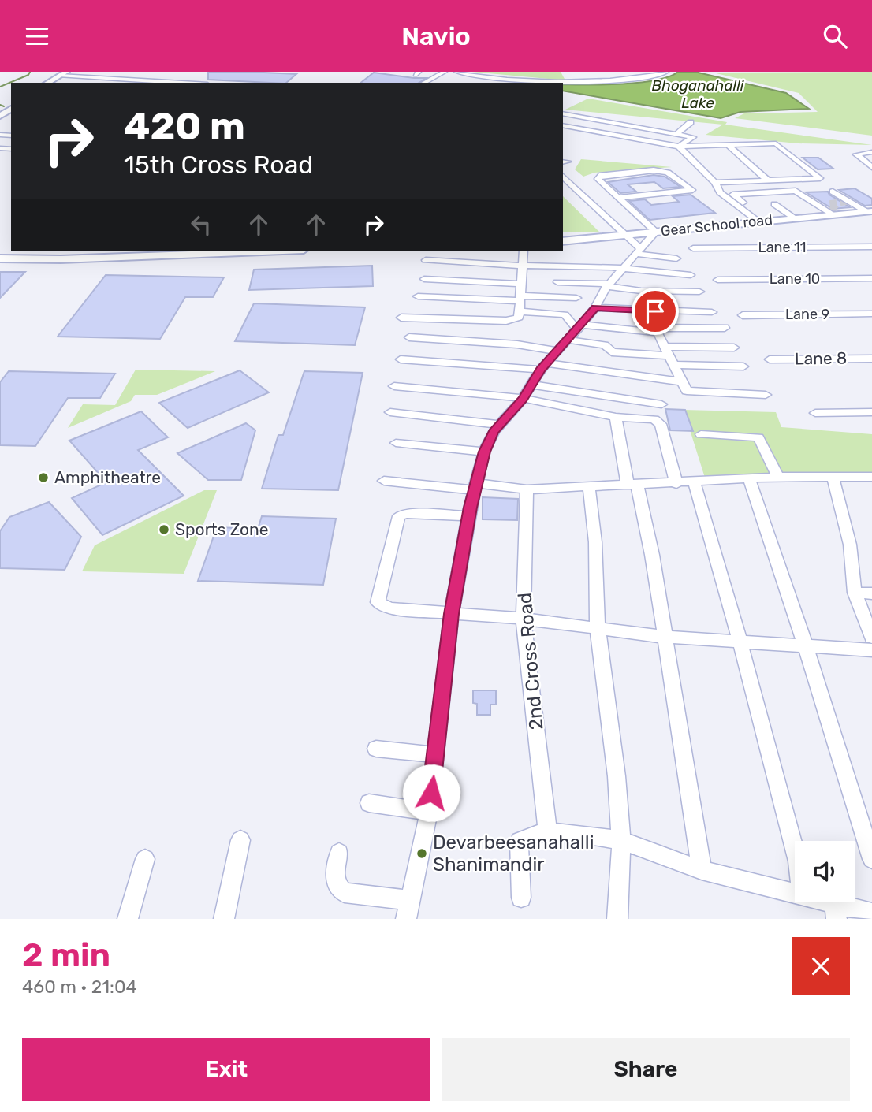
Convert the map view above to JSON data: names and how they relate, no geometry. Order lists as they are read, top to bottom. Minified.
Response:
{"streets":{"main road":["Gear School road"],"street":["Lane 11","Lane 10","Lane 9","Lane 8","2nd Cross Road"]},"water":["Bhoganahalli Lake"],"places":["Amphitheatre","Sports Zone","Devarbeesanahalli Shanimandir"],"page":{"header":"Navio","turn":["420 m","15th Cross Road"],"heading":["2 min","460 m · 21:04"],"buttons":["Exit","Share"]}}
